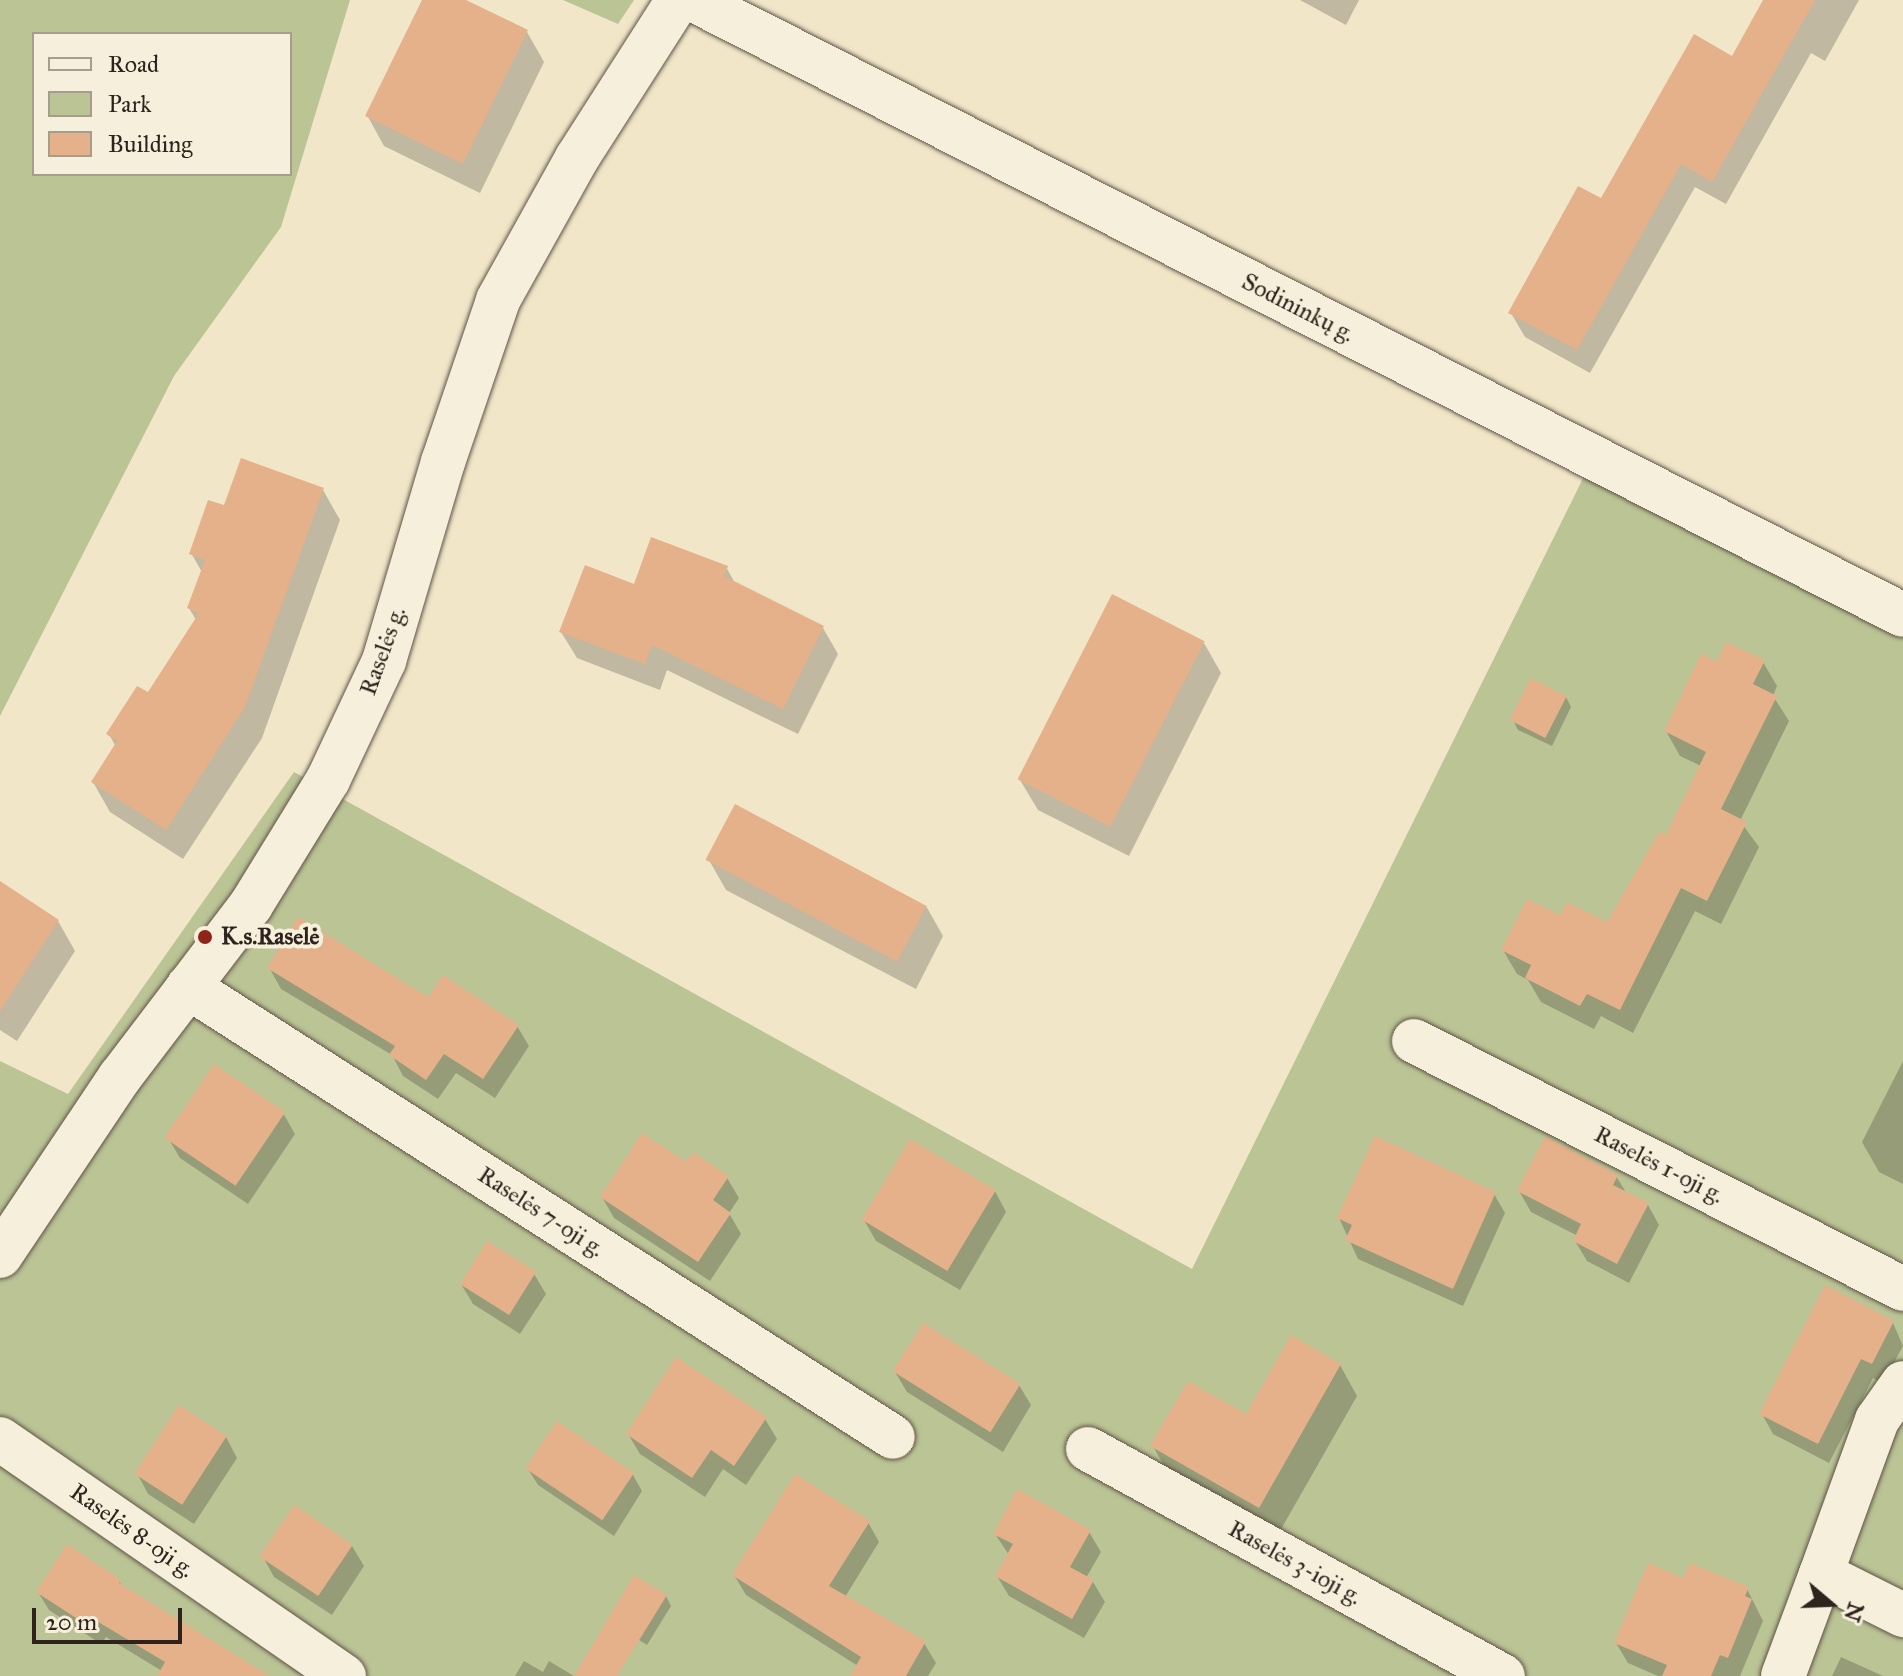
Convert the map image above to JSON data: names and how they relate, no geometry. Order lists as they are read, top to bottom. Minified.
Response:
{"streets":{"street":["Sodininkų g.","Raselės g.","Raselės 1-oji g.","Raselės 7-oji g.","Raselės 8-oji g.","Raselės 3-ioji g."]},"crossings":[["Raselės g.","Raselės 7-oji g."]],"places":["K.s.Raselė"],"legend":["Road","Park","Building"],"scale_bar":"20 m","north":"right"}
